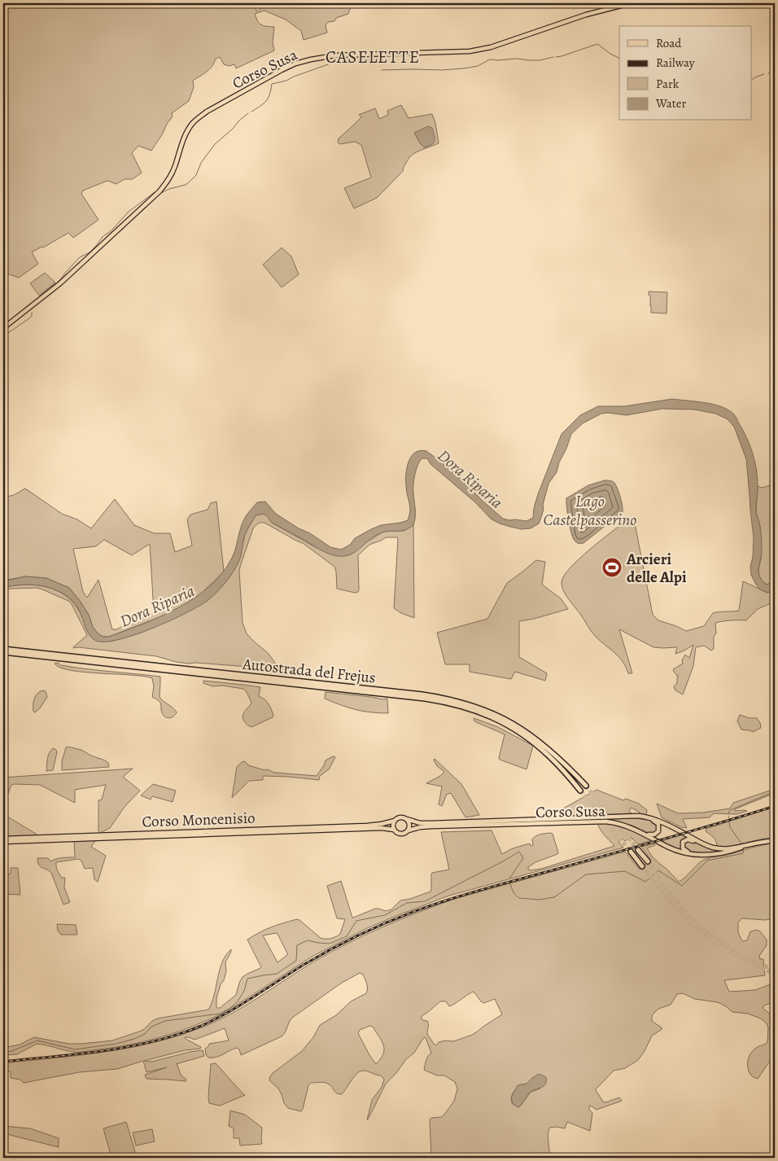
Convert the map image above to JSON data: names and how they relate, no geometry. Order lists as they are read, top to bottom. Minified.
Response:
{"streets":{"highway":["Autostrada del Frejus"],"main road":["Corso Susa","Corso Moncenisio"]},"districts":["CASELETTE"],"water":["Dora Riparia","Lago Castelpasserino"],"places":{"sports":["Arcieri delle Alpi"]},"legend":["Road","Railway","Park","Water"]}
